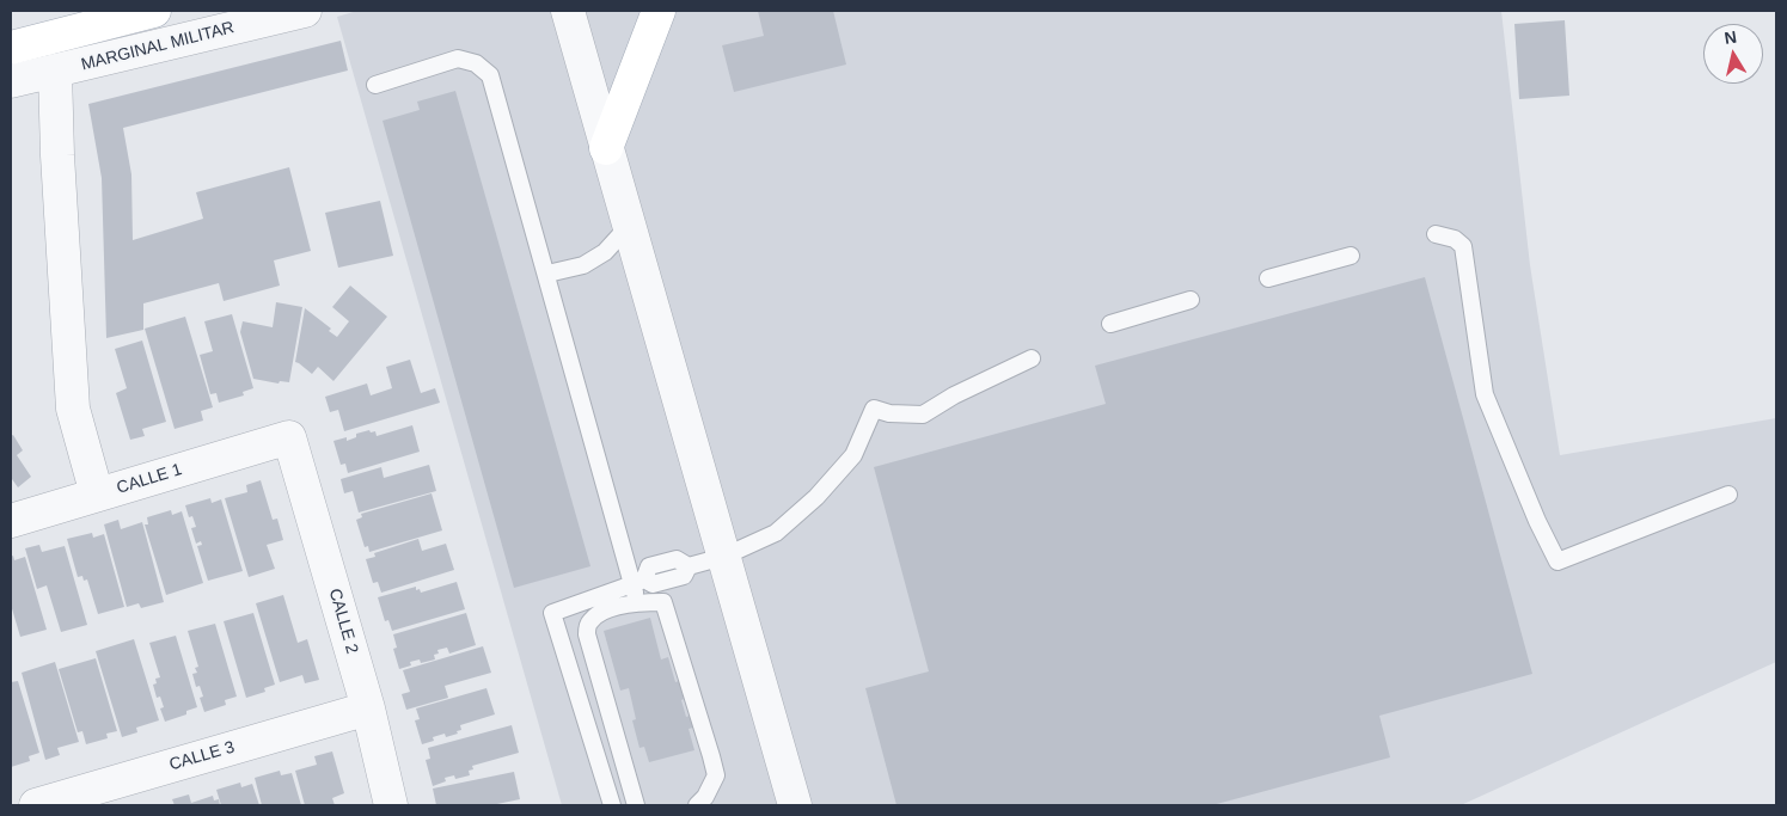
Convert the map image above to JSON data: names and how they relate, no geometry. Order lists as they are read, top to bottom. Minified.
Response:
{"streets":{"street":["MARGINAL MILITAR","CALLE 1","CALLE 2","CALLE 3"]},"crossings":[["CALLE 1","CALLE 2"],["CALLE 2","CALLE 3"]],"north":"top"}
